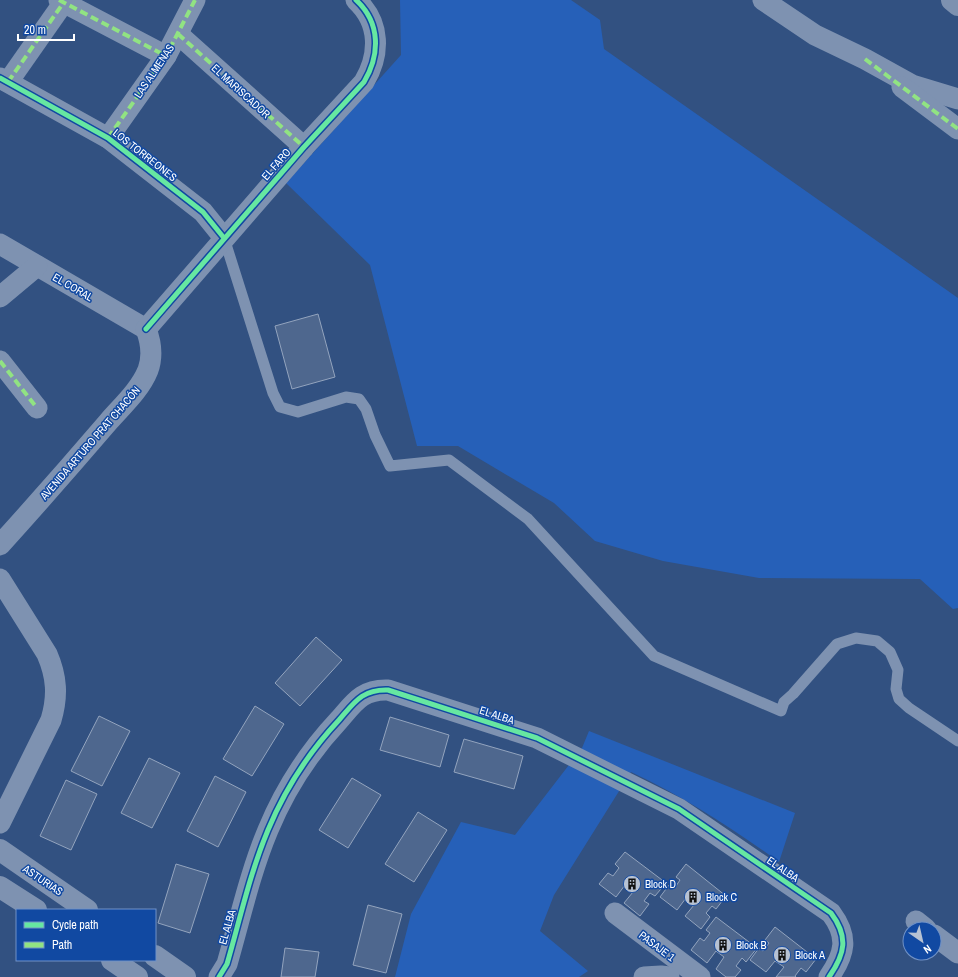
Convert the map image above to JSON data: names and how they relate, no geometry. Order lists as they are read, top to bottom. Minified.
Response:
{"streets":{"street":["LAS ALMENAS","EL MARISCADOR","LOS TORREONES","EL FARO","EL CORAL","AVENIDA ARTURO PRAT CHACÓN","EL ALBA","ASTURIAS","PASAJE 1"]},"crossings":[["LAS ALMENAS","EL MARISCADOR"],["LAS ALMENAS","LOS TORREONES"],["EL MARISCADOR","EL FARO"],["LOS TORREONES","EL FARO"],["EL FARO","EL CORAL"],["EL FARO","AVENIDA ARTURO PRAT CHACÓN"],["EL CORAL","AVENIDA ARTURO PRAT CHACÓN"]],"places":{"building":["Block D","Block C","Block B","Block A"]},"legend":["Cycle path","Path"],"scale_bar":"20 m","north":"bottom right"}
